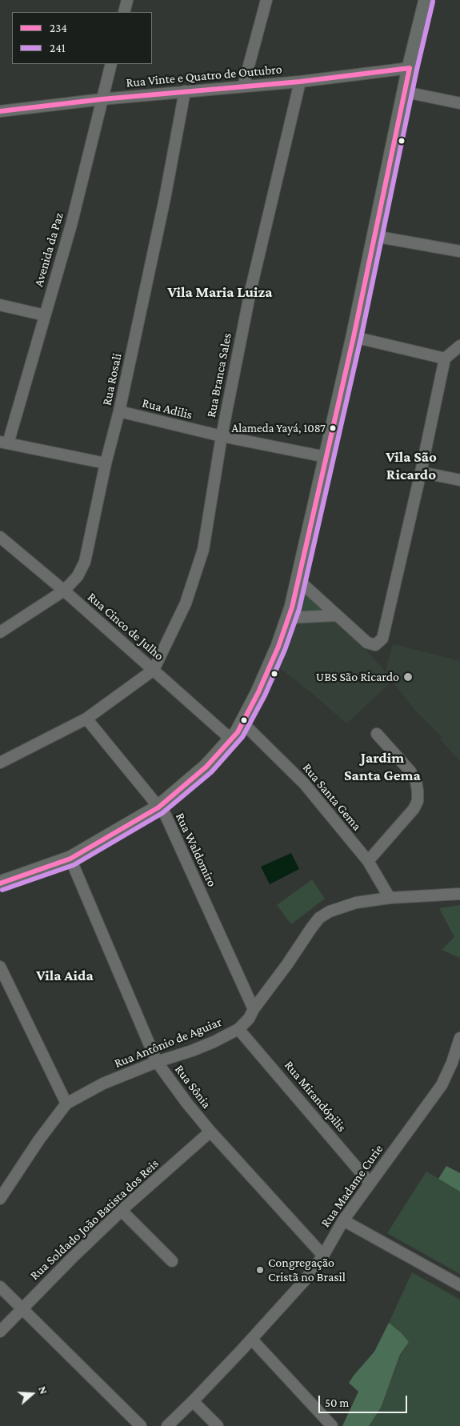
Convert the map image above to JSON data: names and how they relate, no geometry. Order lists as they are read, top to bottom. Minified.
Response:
{"streets":{"street":["Rua Vinte e Quatro de Outubro","Avenida da Paz","Rua Branca Sales","Rua Rosali","Rua Adilis","Rua Cinco de Julho","Rua Santa Gema","Rua Waldomiro","Rua Antônio de Aguiar","Rua Sônia","Rua Mirandópilis","Rua Madame Curie","Rua Soldado João Batista dos Reis"]},"crossings":[["Rua Vinte e Quatro de Outubro","Avenida da Paz"],["Rua Vinte e Quatro de Outubro","Rua Branca Sales"],["Rua Vinte e Quatro de Outubro","Rua Rosali"],["Rua Branca Sales","Rua Adilis"],["Rua Branca Sales","Rua Cinco de Julho"],["Rua Rosali","Rua Adilis"],["Rua Rosali","Rua Cinco de Julho"],["Rua Santa Gema","Rua Antônio de Aguiar"],["Rua Waldomiro","Rua Antônio de Aguiar"],["Rua Antônio de Aguiar","Rua Sônia"],["Rua Antônio de Aguiar","Rua Mirandópilis"],["Rua Sônia","Rua Madame Curie"],["Rua Sônia","Rua Soldado João Batista dos Reis"],["Rua Mirandópilis","Rua Madame Curie"]],"districts":["Vila Maria Luiza","Vila São Ricardo","Jardim Santa Gema","Vila Aida"],"places":["Alameda Yayá, 1087","UBS São Ricardo","Congregação Cristã no Brasil"],"lines":["transit line 241","transit line 234"],"legend":["234","241"],"scale_bar":"50 m","north":"right"}
